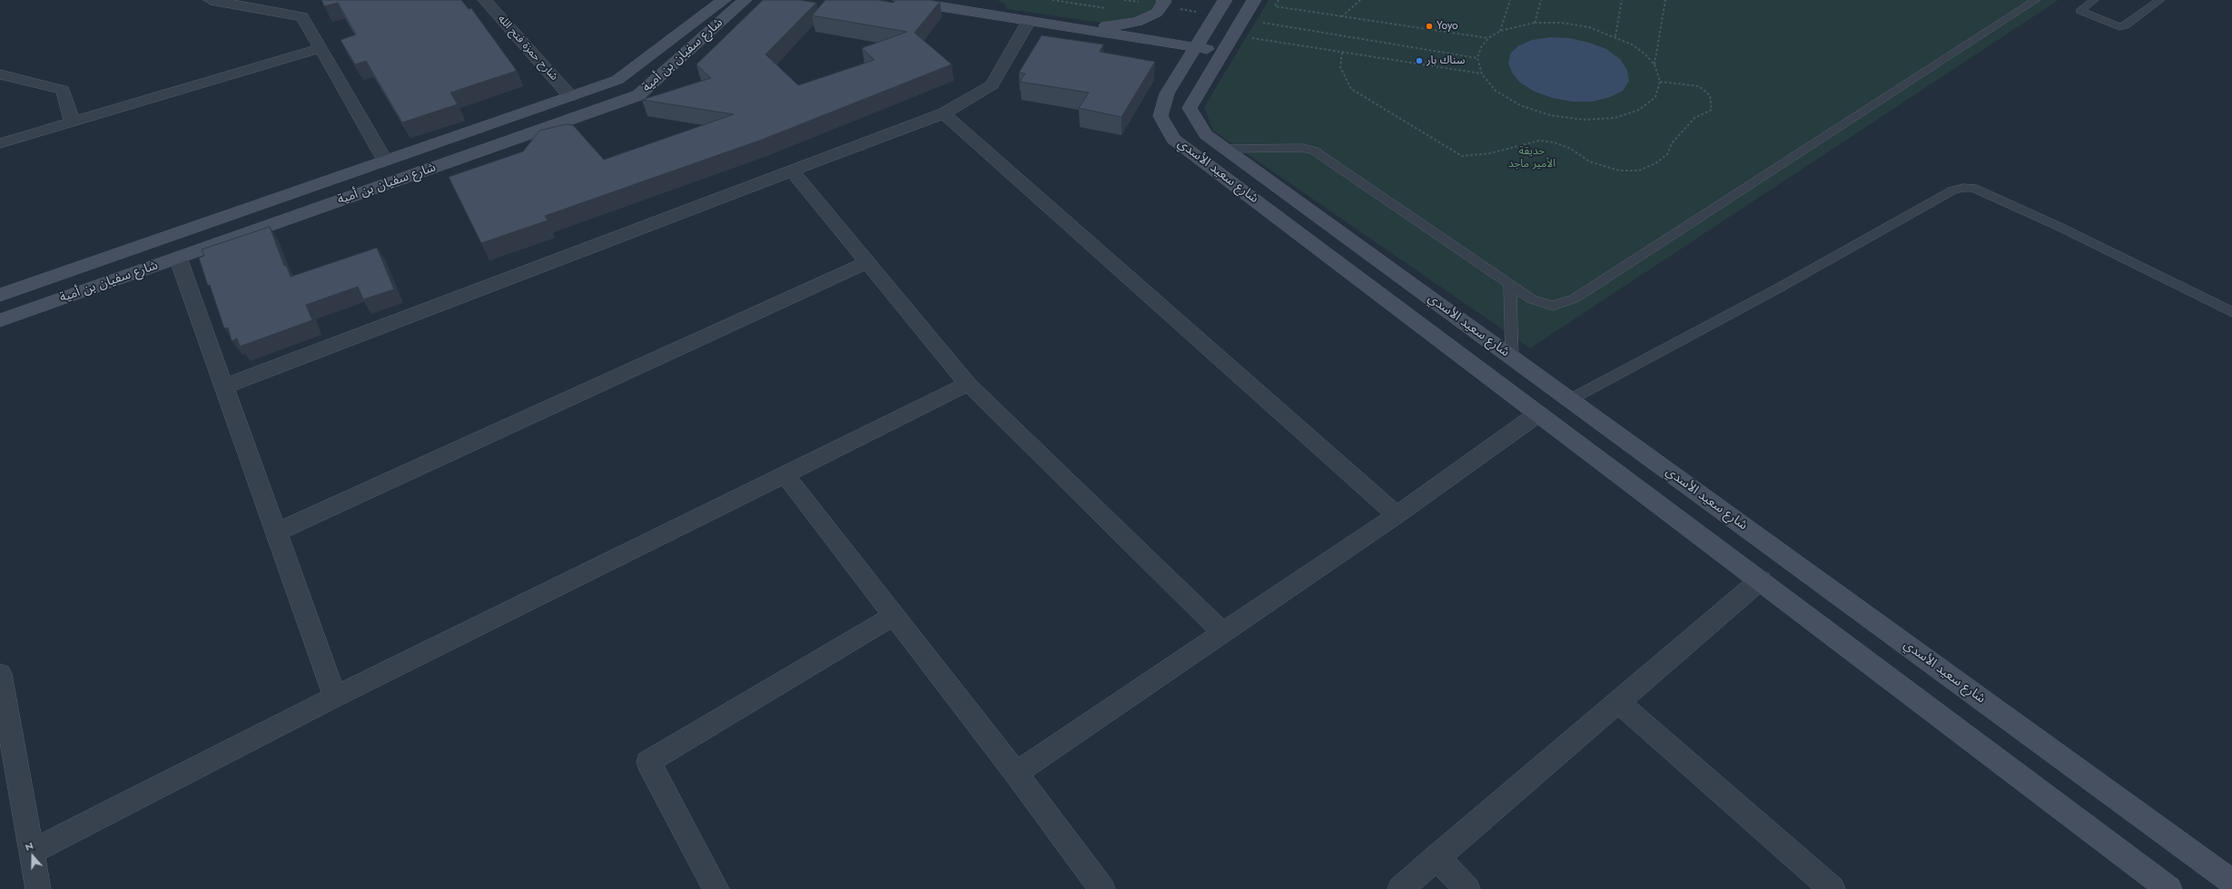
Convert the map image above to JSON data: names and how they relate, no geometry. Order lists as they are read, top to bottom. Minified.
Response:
{"streets":{"street":["شارح حمزة فتح الله","شارع سفيان بن أمية","شارع سعيد الأسدي"]},"crossings":[["شارح حمزة فتح الله","شارع سفيان بن أمية"]],"parks":["حديقة الأمير ماجد"],"places":["Yoyo","سناك بار"],"north":"top"}
